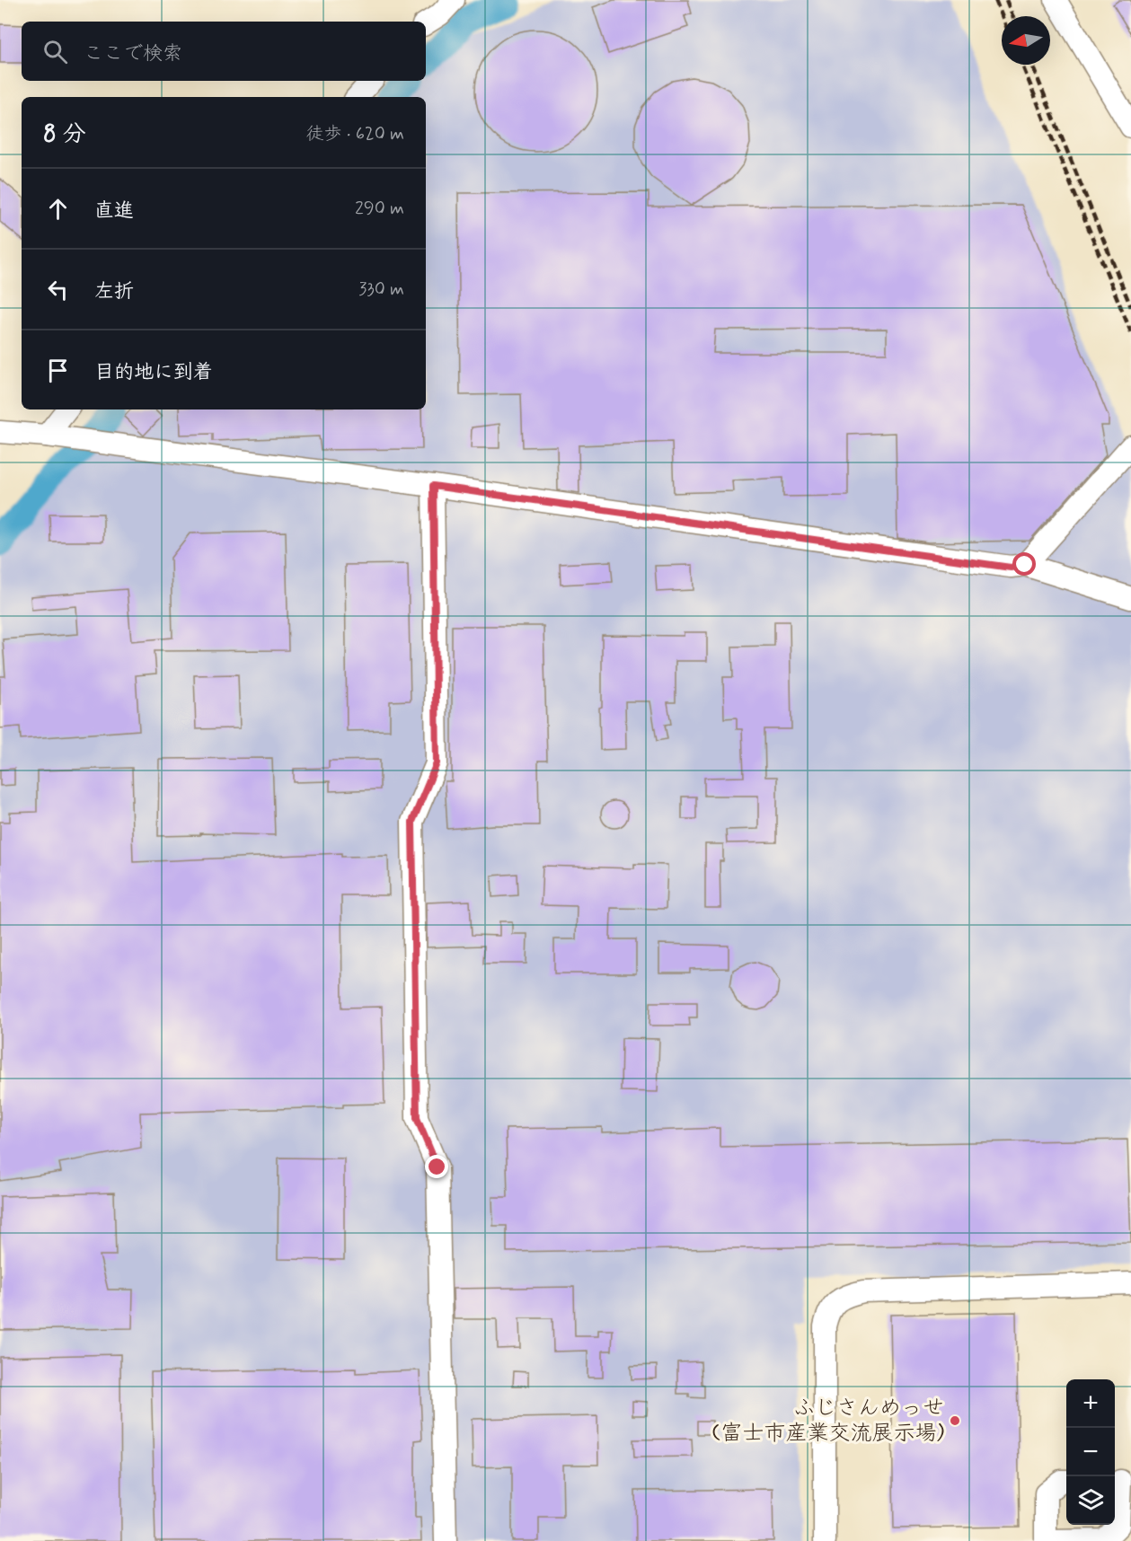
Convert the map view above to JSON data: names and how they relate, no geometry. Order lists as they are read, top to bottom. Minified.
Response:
{"places":["ふじさんめっせ (富士市産業交流展示場)"],"north":"left","page":{"search":"ここで検索","heading":["8 分","徒歩 · 620 m"],"list":[["直進","290 m"],["左折","330 m"],"目的地に到着"],"map_buttons":["+","−"]}}
